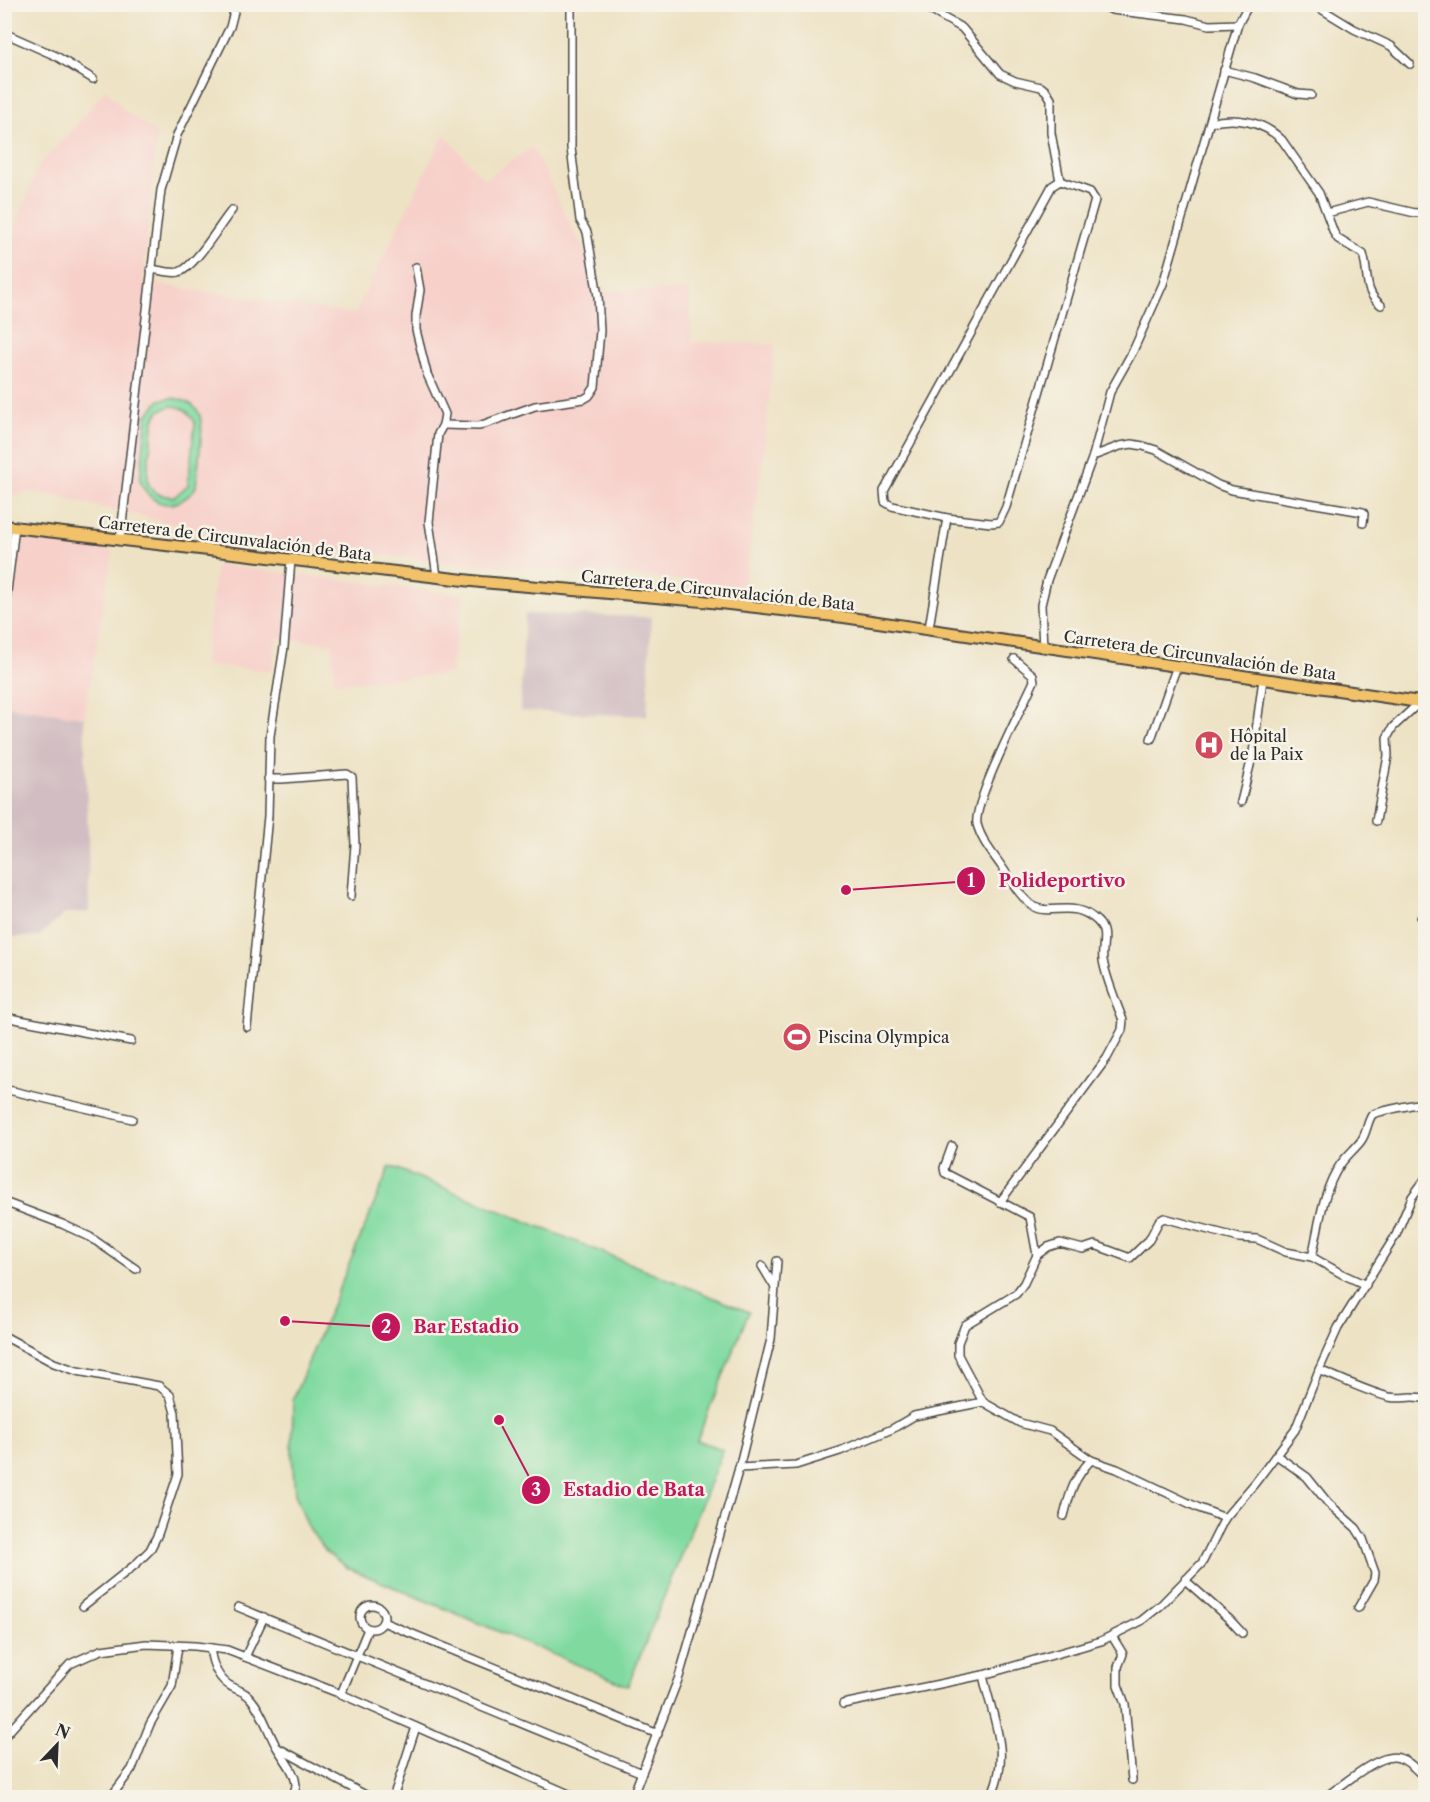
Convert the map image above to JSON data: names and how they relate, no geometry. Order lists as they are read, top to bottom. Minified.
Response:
{"streets":{"main road":["Carretera de Circunvalación de Bata"]},"places":{"hospital":["Hôpital de la Paix"],"other":["Polideportivo","Bar Estadio","Estadio de Bata"],"sports":["Piscina Olympica"]},"north":"top right"}
